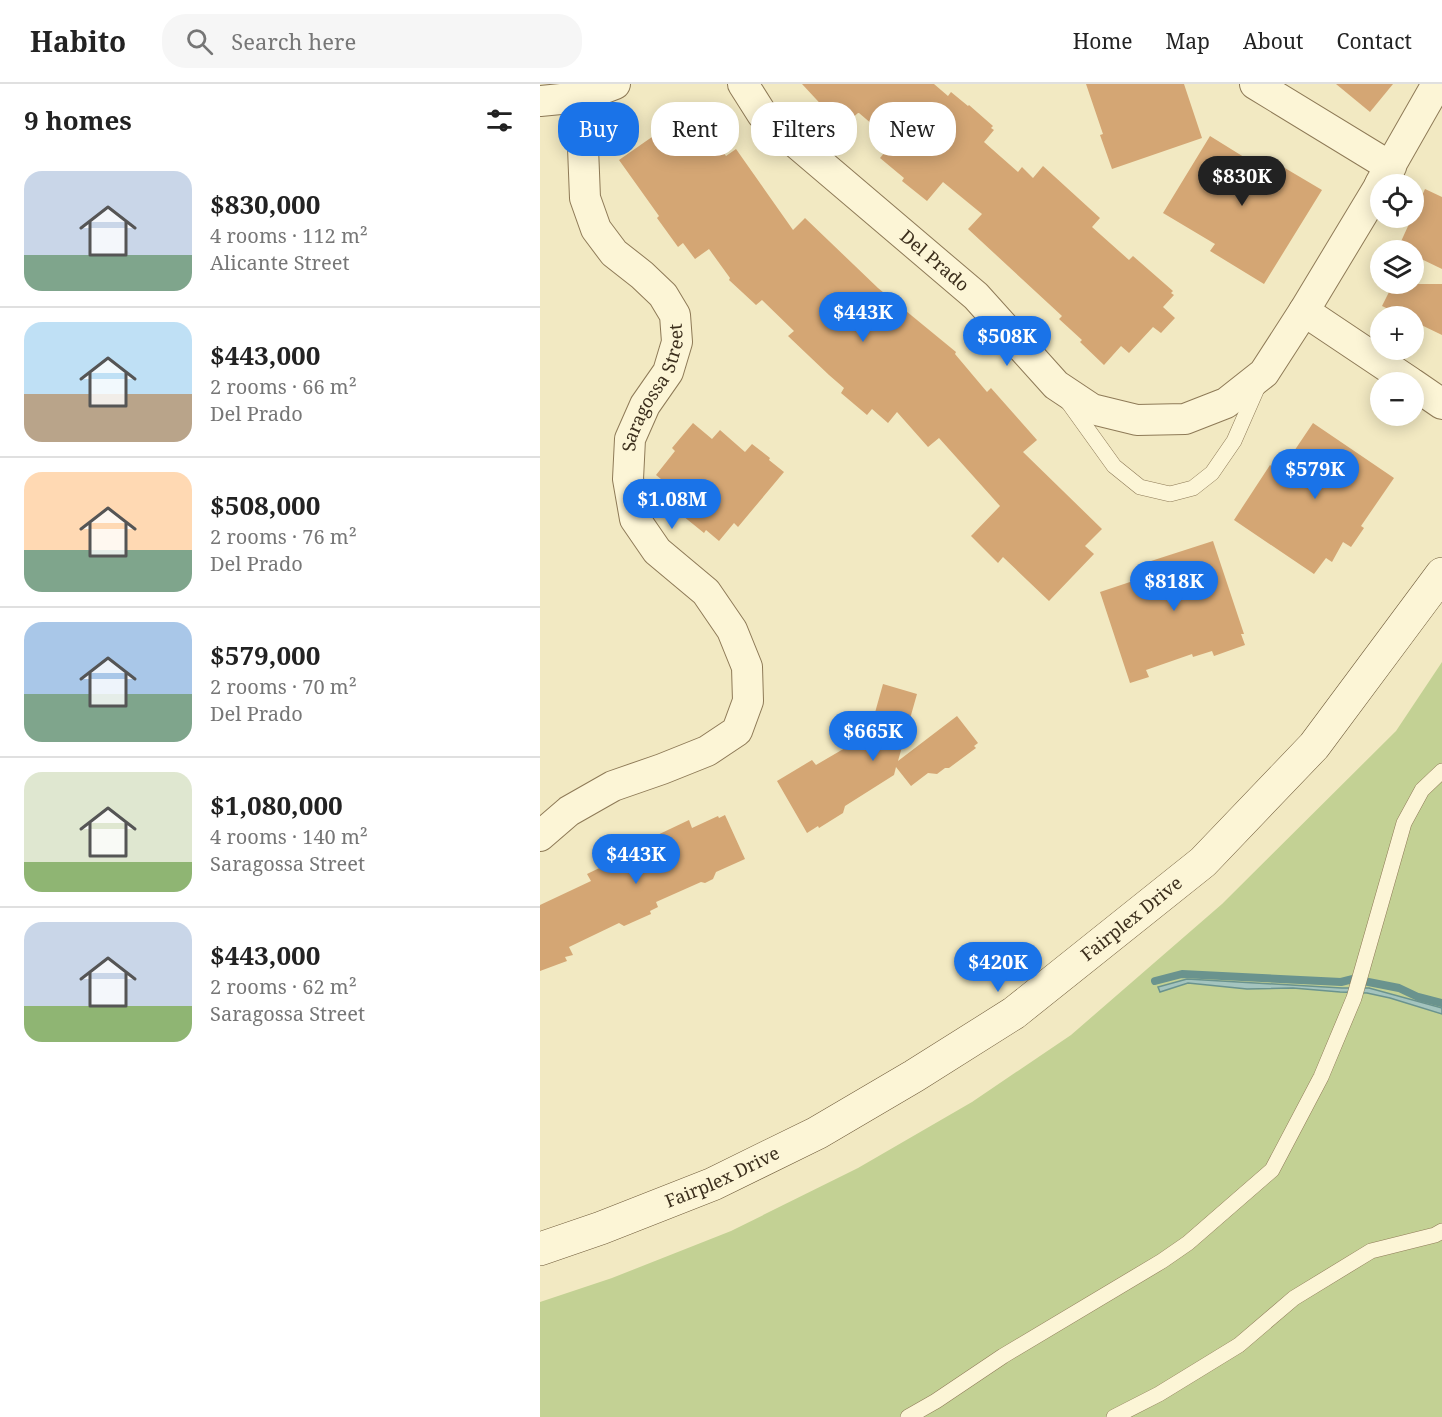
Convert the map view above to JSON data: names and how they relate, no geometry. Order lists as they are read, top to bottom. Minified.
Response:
{"streets":{"main road":["Fairplex Drive"],"street":["Del Prado","Saragossa Street"]},"page":{"header":"Habito","search":"Search here","nav":["Home","Map","About","Contact"],"heading":"9 homes","chip":["Buy","Rent","Filters","New"],"list":[{"name":"$830,000","note":"4 rooms · 112 m² · Alicante Street"},{"name":"$443,000","note":"2 rooms · 66 m² · Del Prado"},{"name":"$508,000","note":"2 rooms · 76 m² · Del Prado"},{"name":"$579,000","note":"2 rooms · 70 m² · Del Prado"},{"name":"$1,080,000","note":"4 rooms · 140 m² · Saragossa Street"},{"name":"$443,000","note":"2 rooms · 62 m² · Saragossa Street"}],"price":["$830K","$443K","$508K","$579K","$1.08M","$818K","$665K","$443K","$420K"],"map_buttons":["+","−"]}}
